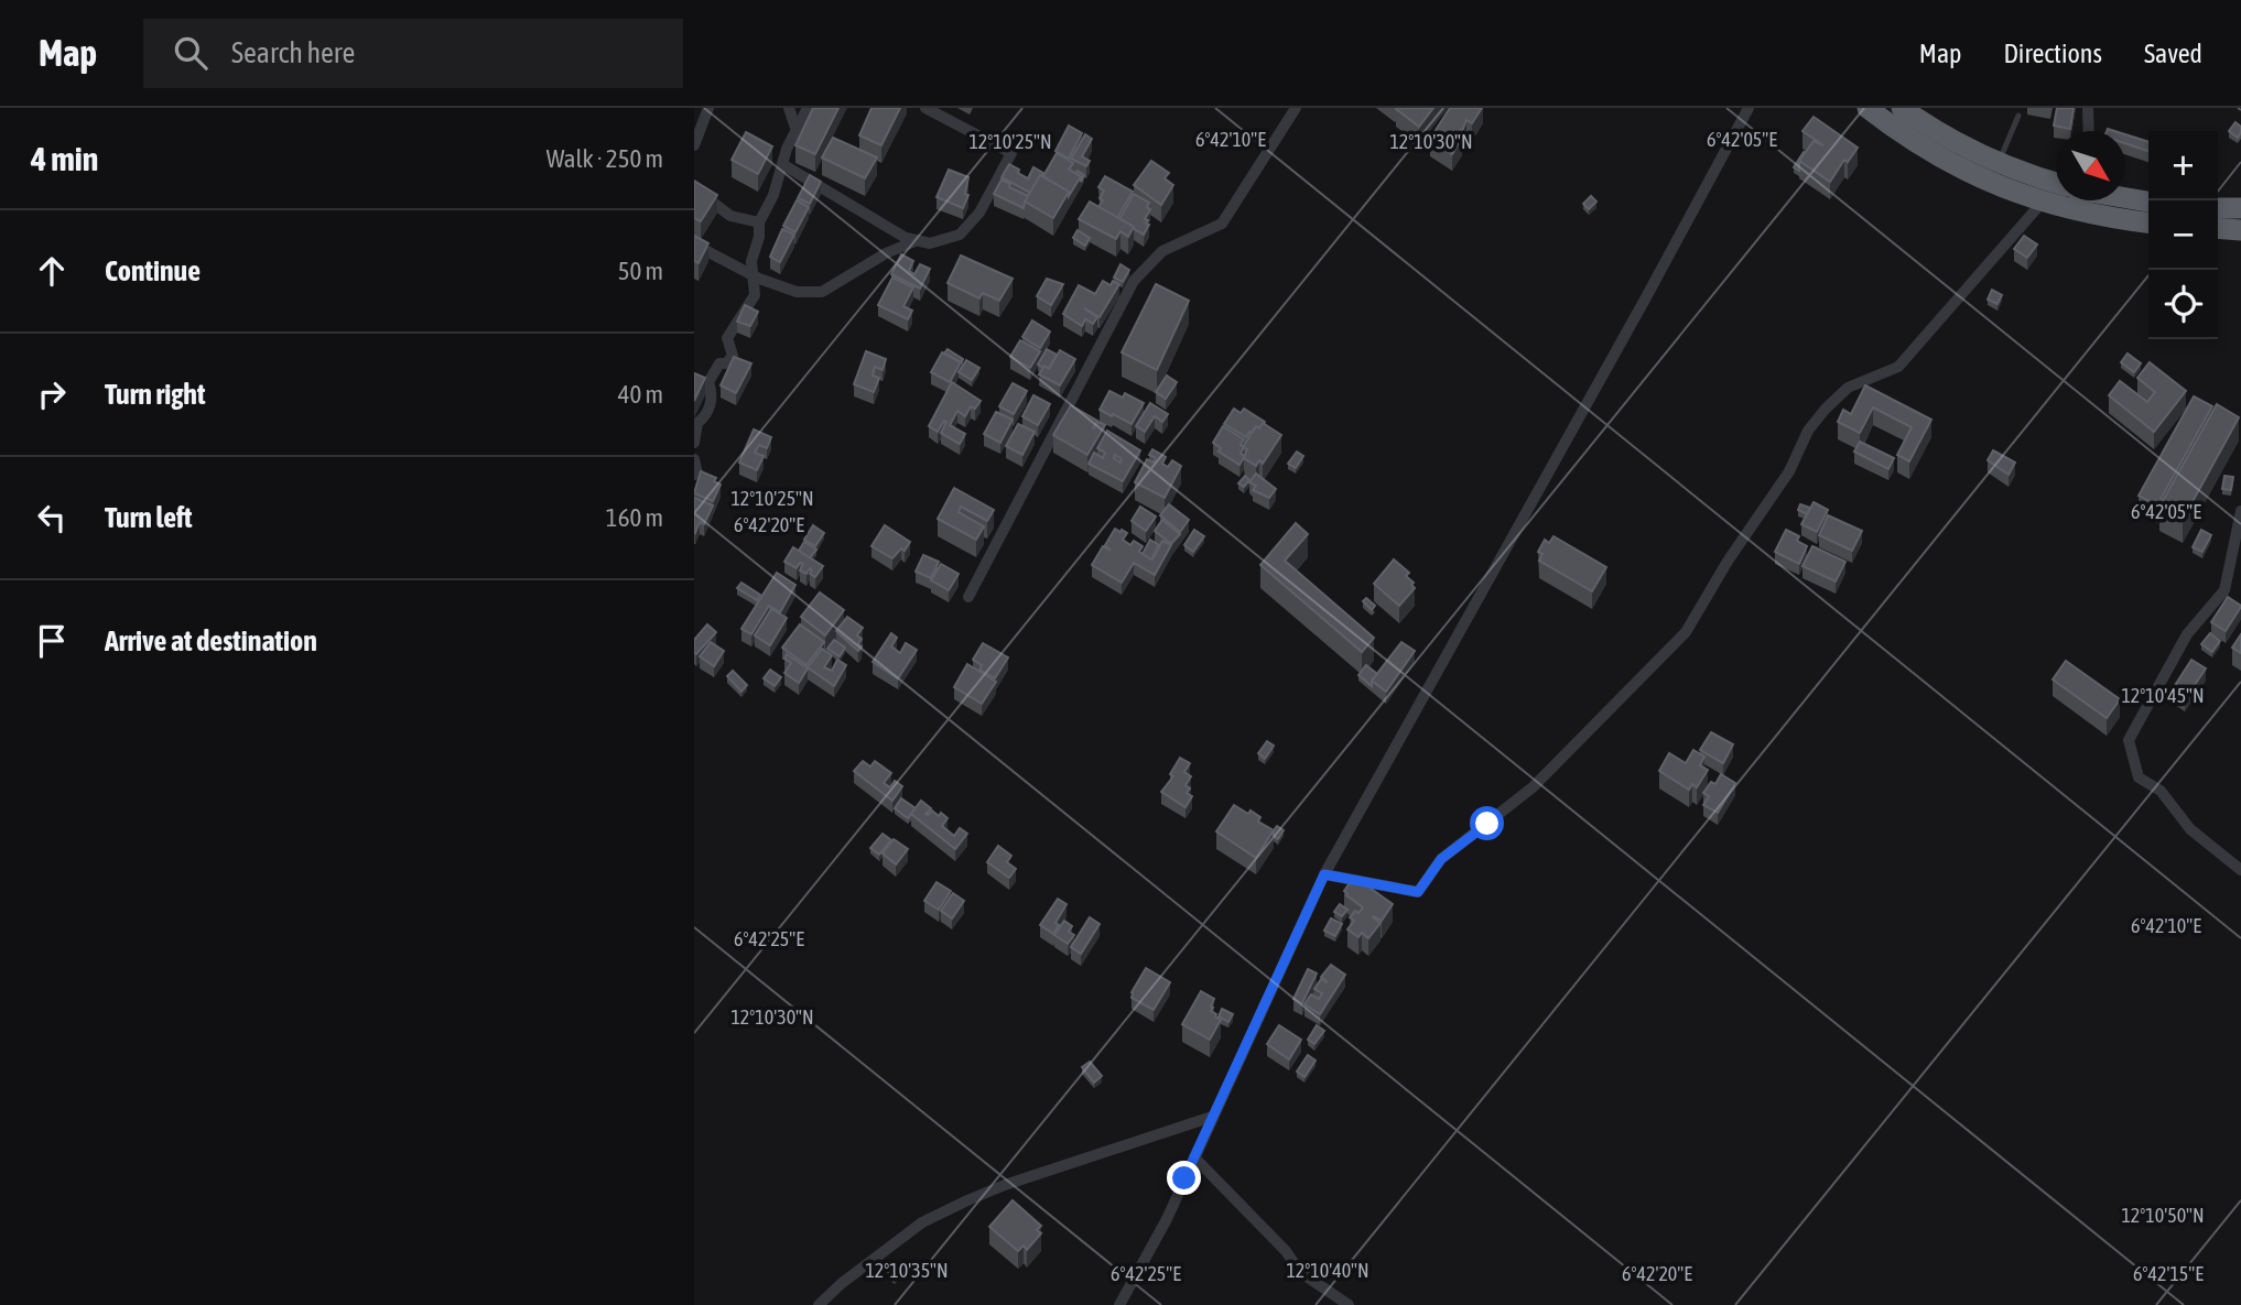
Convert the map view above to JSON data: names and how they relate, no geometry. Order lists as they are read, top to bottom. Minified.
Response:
{"north":"bottom right","page":{"header":"Map","search":"Search here","nav":["Map","Directions","Saved"],"heading":["4 min","Walk · 250 m"],"map_buttons":["+","−"],"list":[["Continue","50 m"],["Turn right","40 m"],["Turn left","160 m"],"Arrive at destination"]},"coordinates":["6°42'10\"E","6°42'05\"E","12°10'25\"N","12°10'30\"N","6°42'20\"E","12°10'45\"N","6°42'25\"E","12°10'50\"N","12°10'35\"N","12°10'40\"N","6°42'15\"E"]}
